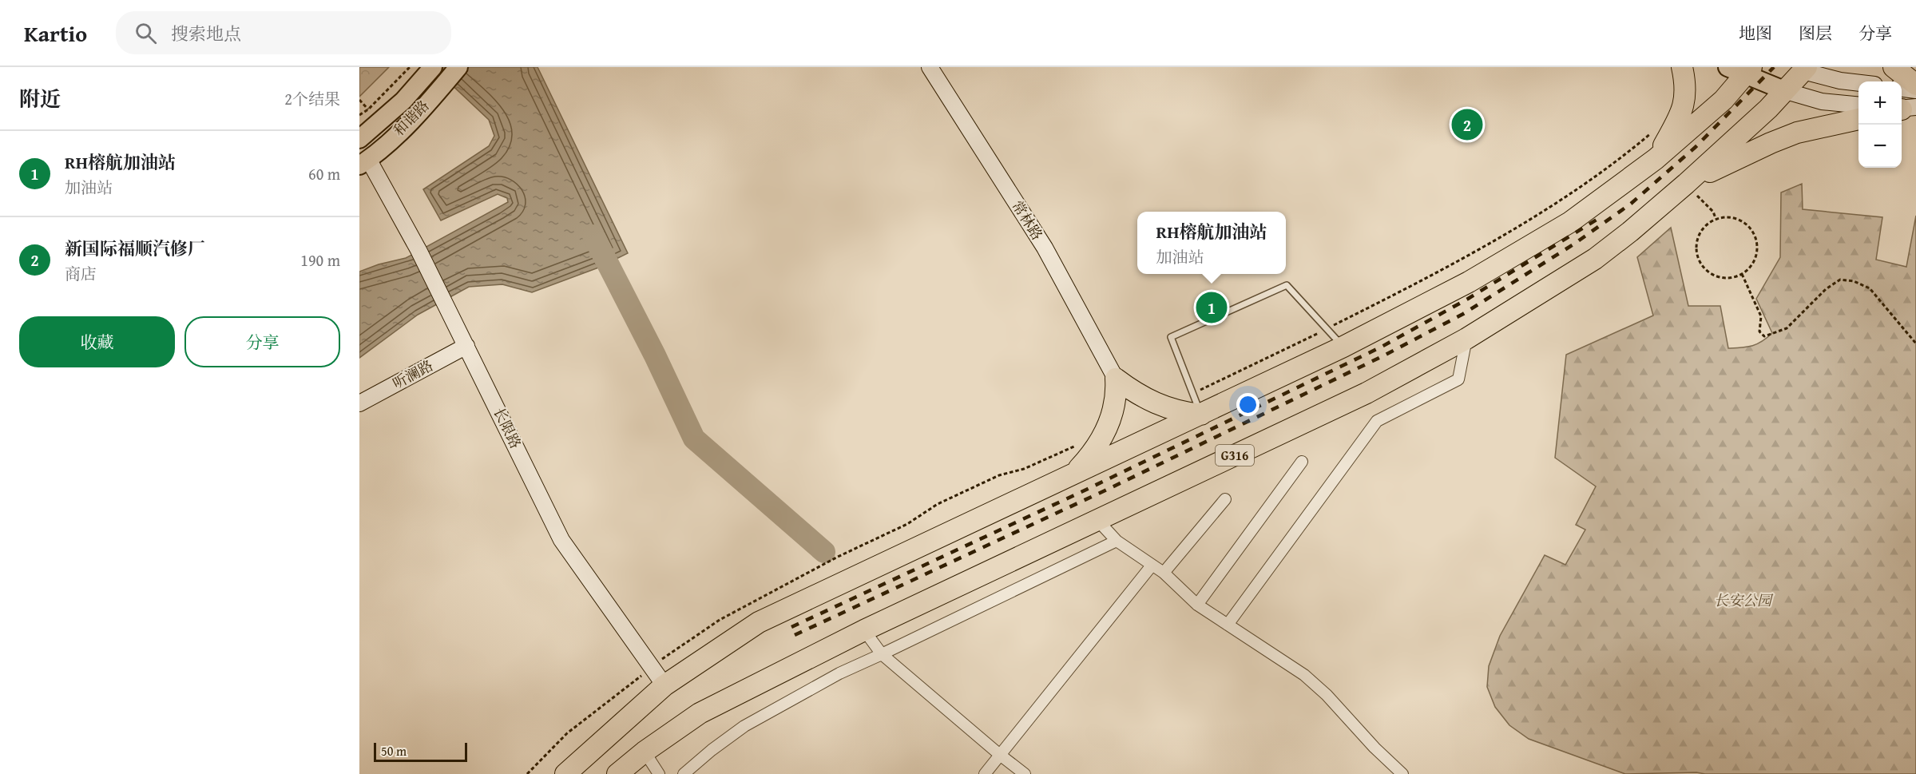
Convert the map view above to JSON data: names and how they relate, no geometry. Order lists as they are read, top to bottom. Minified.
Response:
{"streets":{"highway":["G316"],"main road":["和谐路"],"street":["常林路","听澜路","长限路"]},"crossings":[["和谐路","长限路"],["听澜路","长限路"]],"parks":["长安公园"],"scale_bar":"50 m","page":{"header":"Kartio","search":"搜索地点","nav":["地图","图层","分享"],"heading":["附近","2个结果"],"map_buttons":["+","−"],"pins":["2","1"],"list":[{"mark":"1","name":"RH榕航加油站","note":"加油站","value":"60 m"},{"mark":"2","name":"新国际福顺汽修厂","note":"商店","value":"190 m"}],"popup":["RH榕航加油站","加油站"],"buttons":["收藏","分享"],"scale":"50 m"}}
